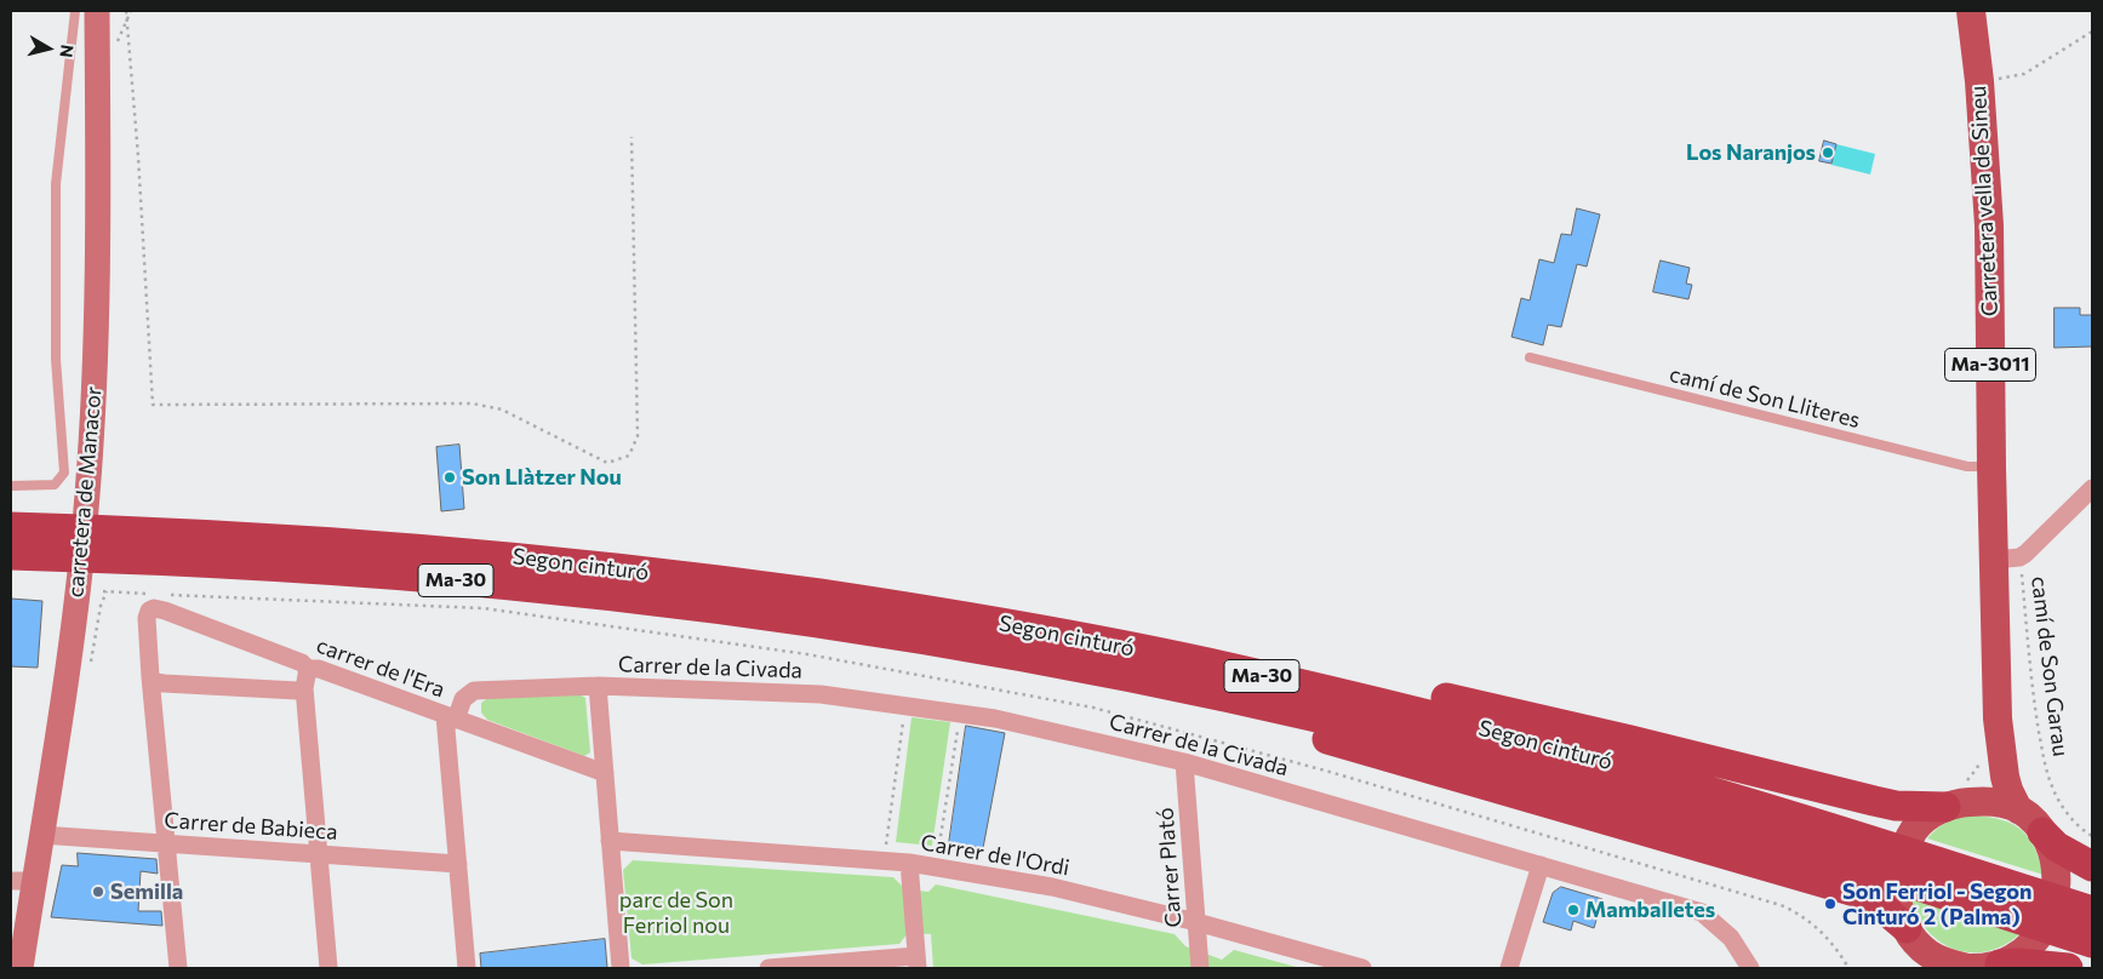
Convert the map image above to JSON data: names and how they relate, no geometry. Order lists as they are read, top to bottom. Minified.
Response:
{"streets":{"highway":["Segon cinturó","Ma-30"],"main road":["Carretera vella de Sineu","Ma-3011","carretera de Manacor"],"street":["carrer de l'Era","Carrer de la Civada","Carrer de Babieca","Carrer de l'Ordi","Carrer Plató"],"lane":["camí de Son Lliteres"],"path":["camí de Son Garau"]},"crossings":[["Carretera vella de Sineu","Ma-3011"],["Carretera vella de Sineu","camí de Son Lliteres"],["Carretera vella de Sineu","camí de Son Garau"],["carretera de Manacor","Carrer de Babieca"],["Segon cinturó","Ma-30"],["carrer de l'Era","Carrer de la Civada"],["Carrer de la Civada","Carrer Plató"],["Carrer de l'Ordi","Carrer Plató"]],"parks":["parc de Son Ferriol nou"],"places":["Los Naranjos","Son Llàtzer Nou","Semilla","Son Ferriol - Segon Cinturó 2 (Palma)","Mamballetes"],"north":"right"}
